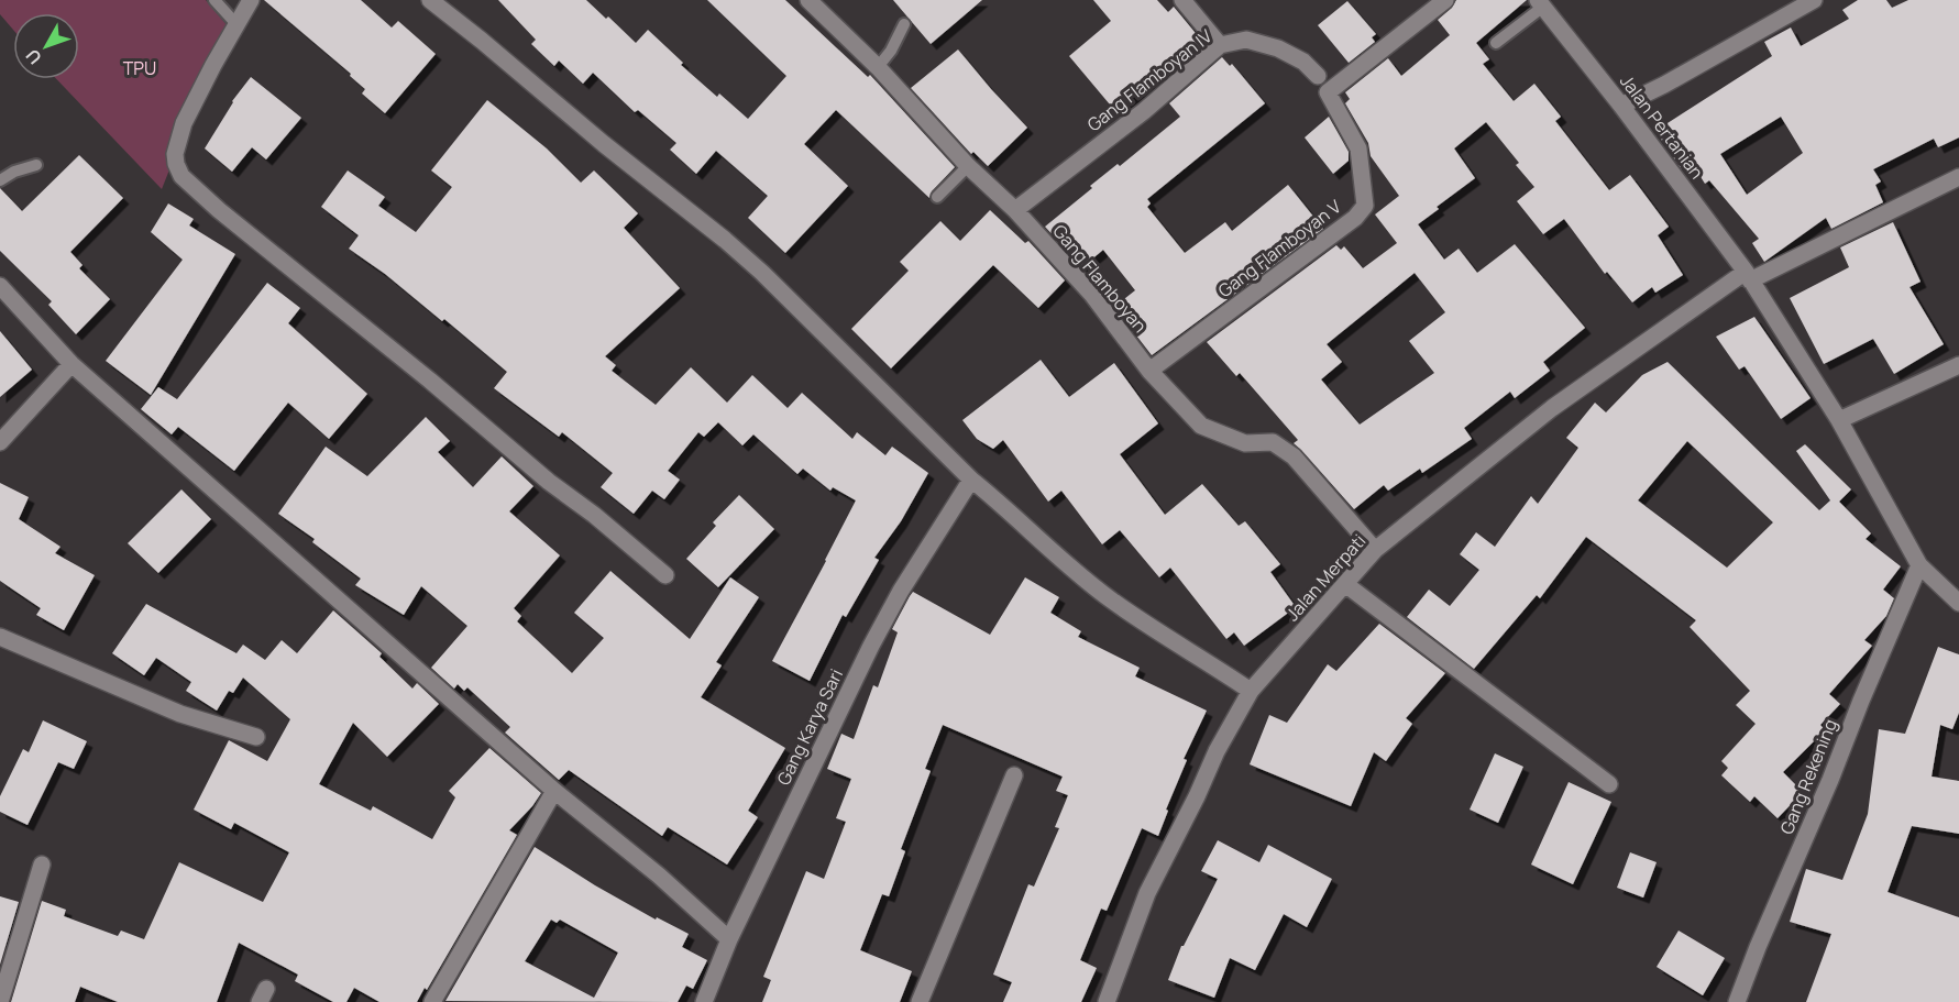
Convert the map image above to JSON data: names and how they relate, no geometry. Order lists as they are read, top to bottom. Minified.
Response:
{"streets":{"street":["Gang Flamboyan IV","Jalan Pertanian","Gang Flamboyan V","Gang Flamboyan","Jalan Merpati","Gang Karya Sari","Gang Rekening"]},"crossings":[["Gang Flamboyan IV","Gang Flamboyan"],["Jalan Pertanian","Jalan Merpati"],["Jalan Pertanian","Gang Rekening"],["Gang Flamboyan V","Gang Flamboyan"],["Gang Flamboyan","Jalan Merpati"]],"parks":["TPU"],"north":"bottom left"}
